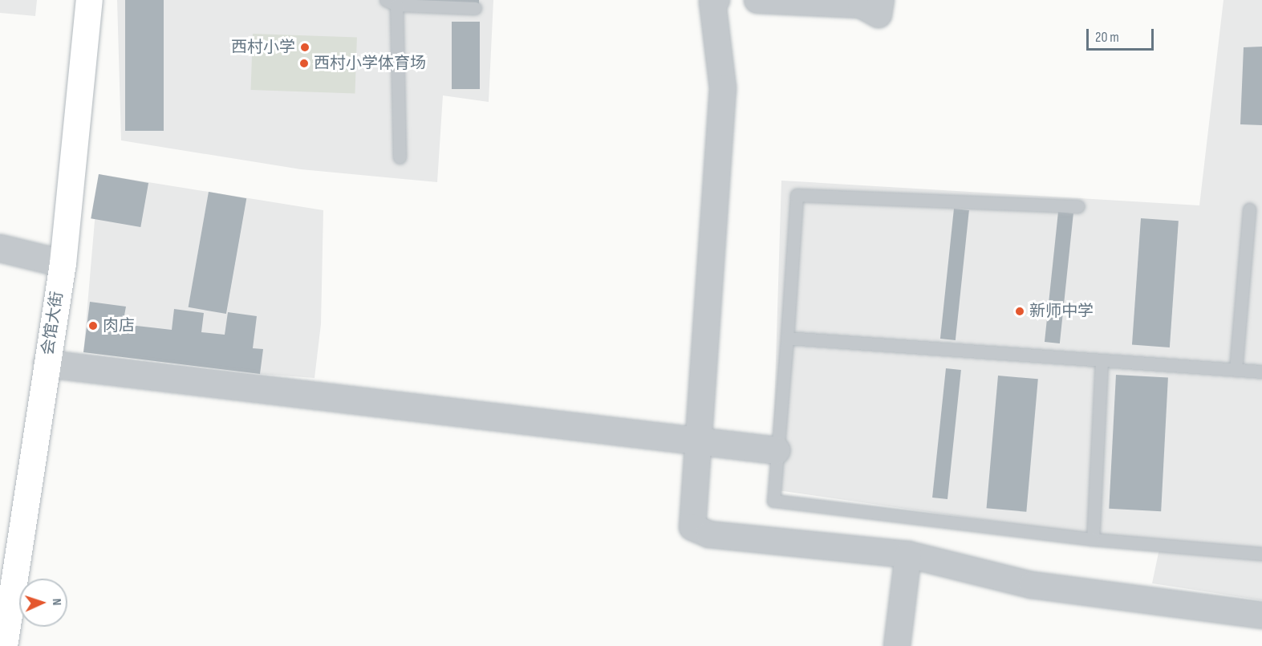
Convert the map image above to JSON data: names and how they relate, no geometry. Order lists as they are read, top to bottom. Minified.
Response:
{"streets":{"main road":["会馆大街"]},"places":["西村小学","西村小学体育场","新师中学","肉店"],"scale_bar":"20 m","north":"right"}
